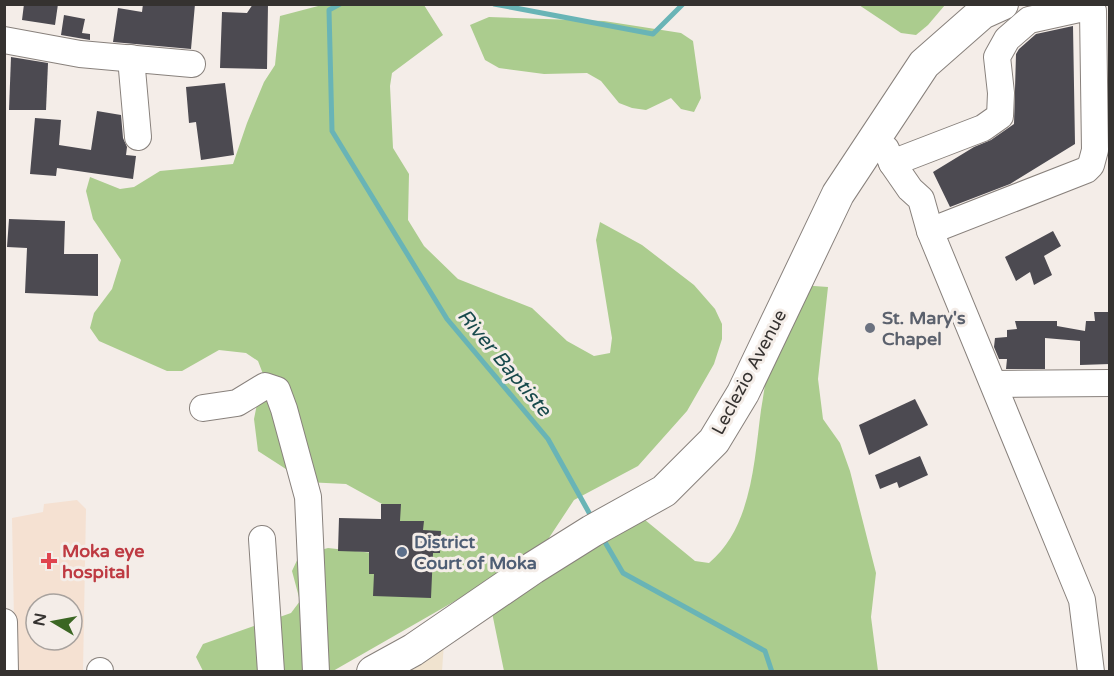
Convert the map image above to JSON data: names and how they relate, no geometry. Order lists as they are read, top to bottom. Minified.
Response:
{"streets":{"main road":["Leclezio Avenue"]},"water":["River Baptiste"],"places":{"other":["St. Mary's Chapel","District Court of Moka"],"health":["Moka eye hospital"]},"north":"left"}
